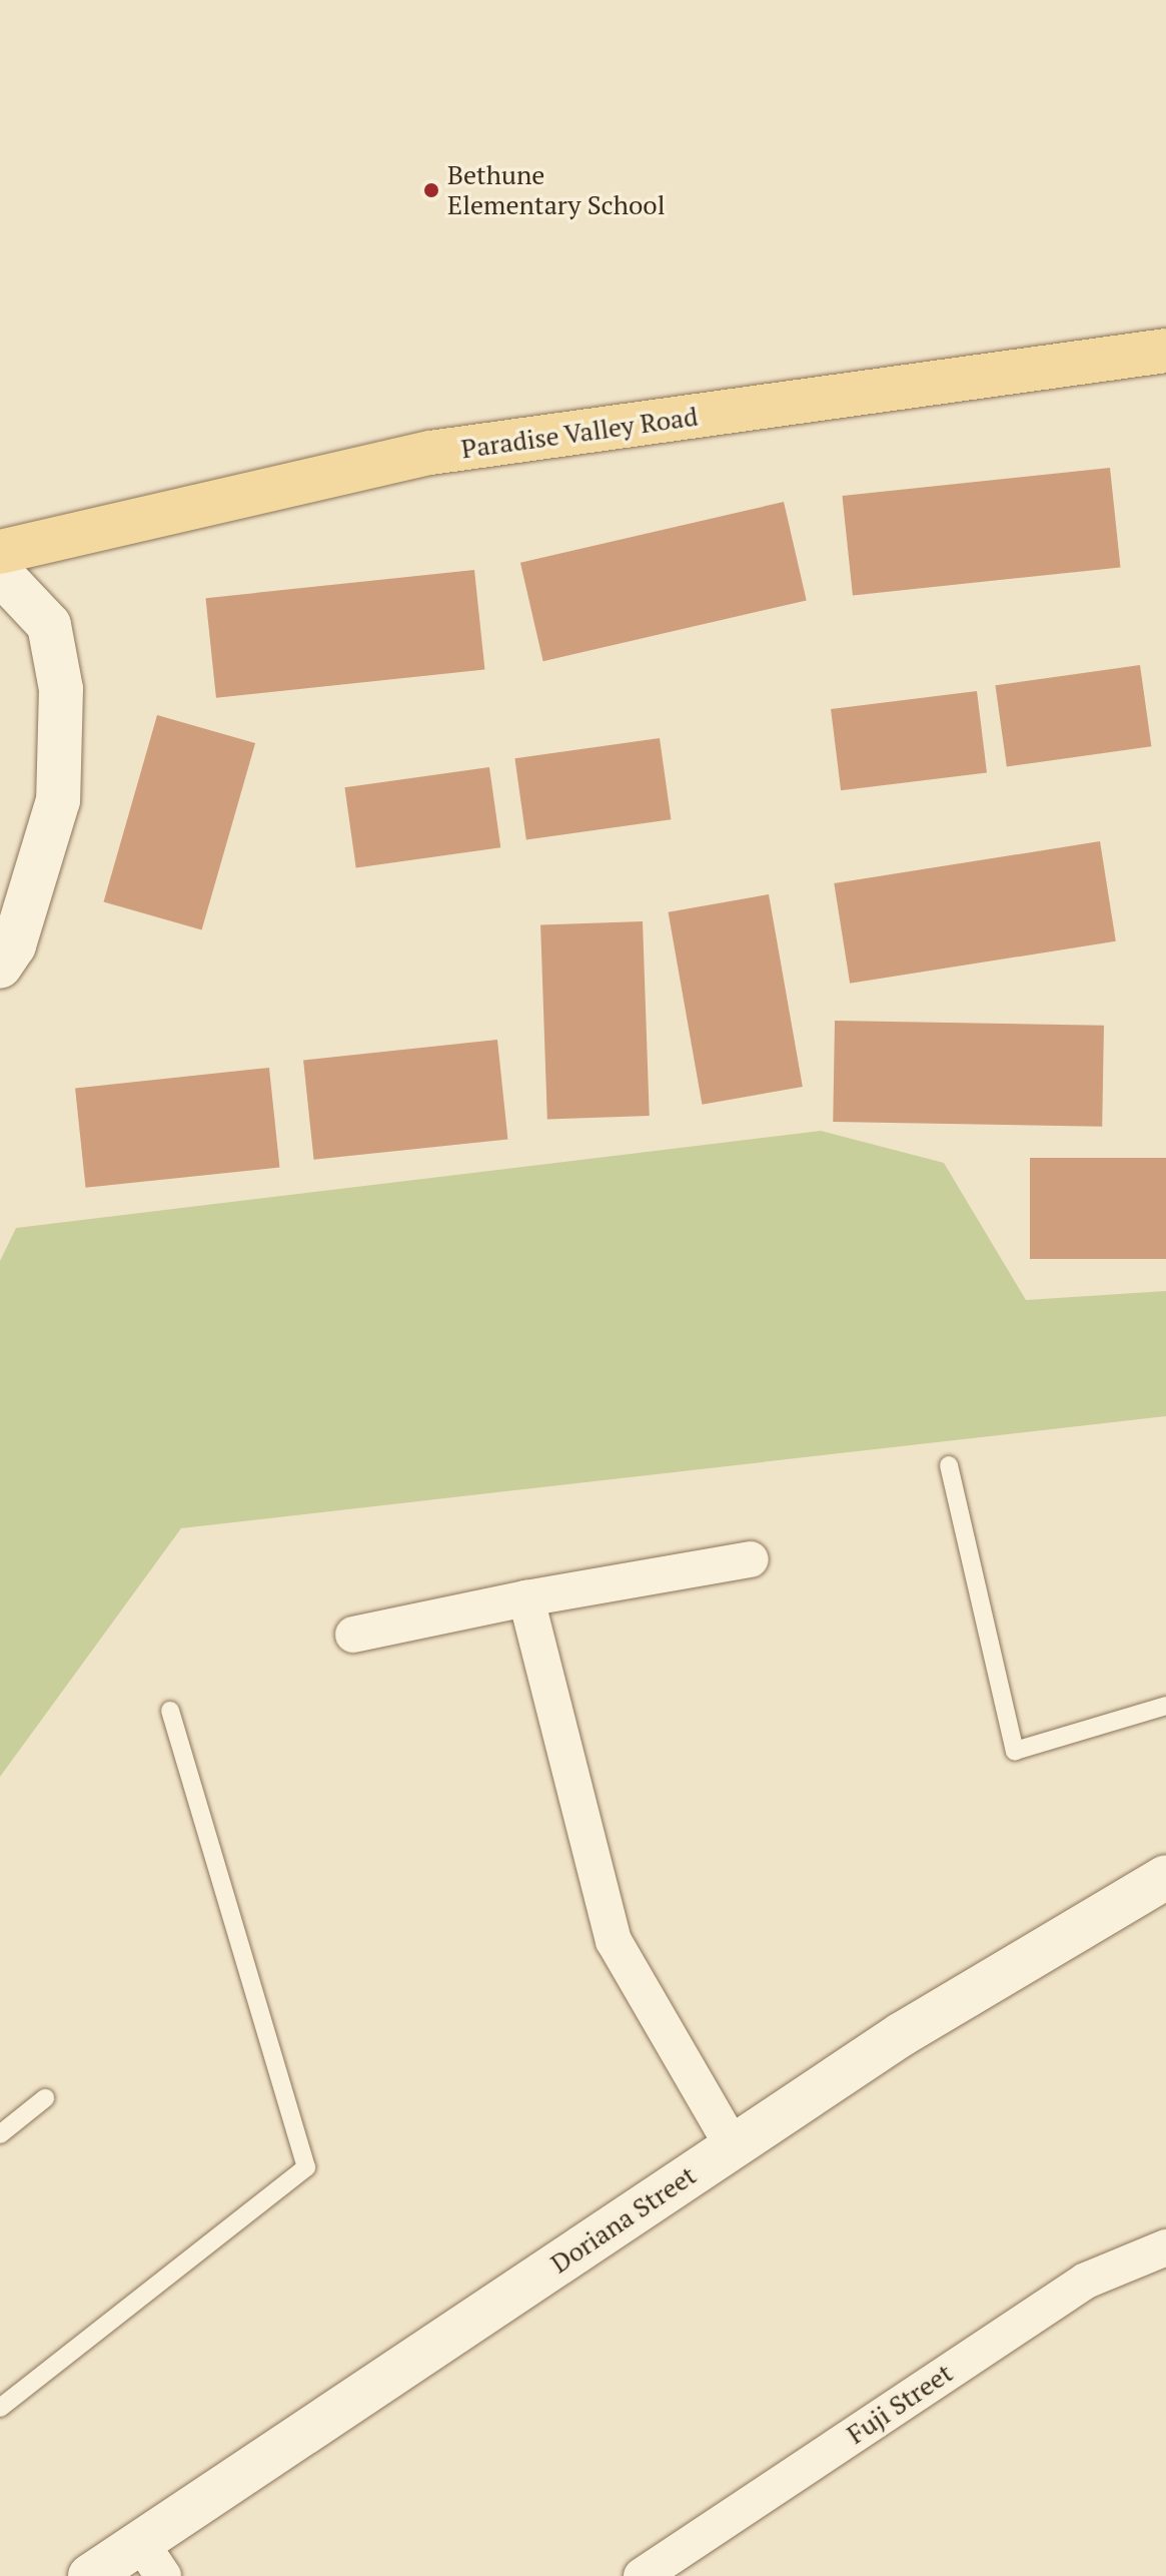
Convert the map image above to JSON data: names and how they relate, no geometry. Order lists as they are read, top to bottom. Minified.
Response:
{"streets":{"main road":["Paradise Valley Road"],"street":["Doriana Street","Fuji Street"]},"places":["Bethune Elementary School"]}
